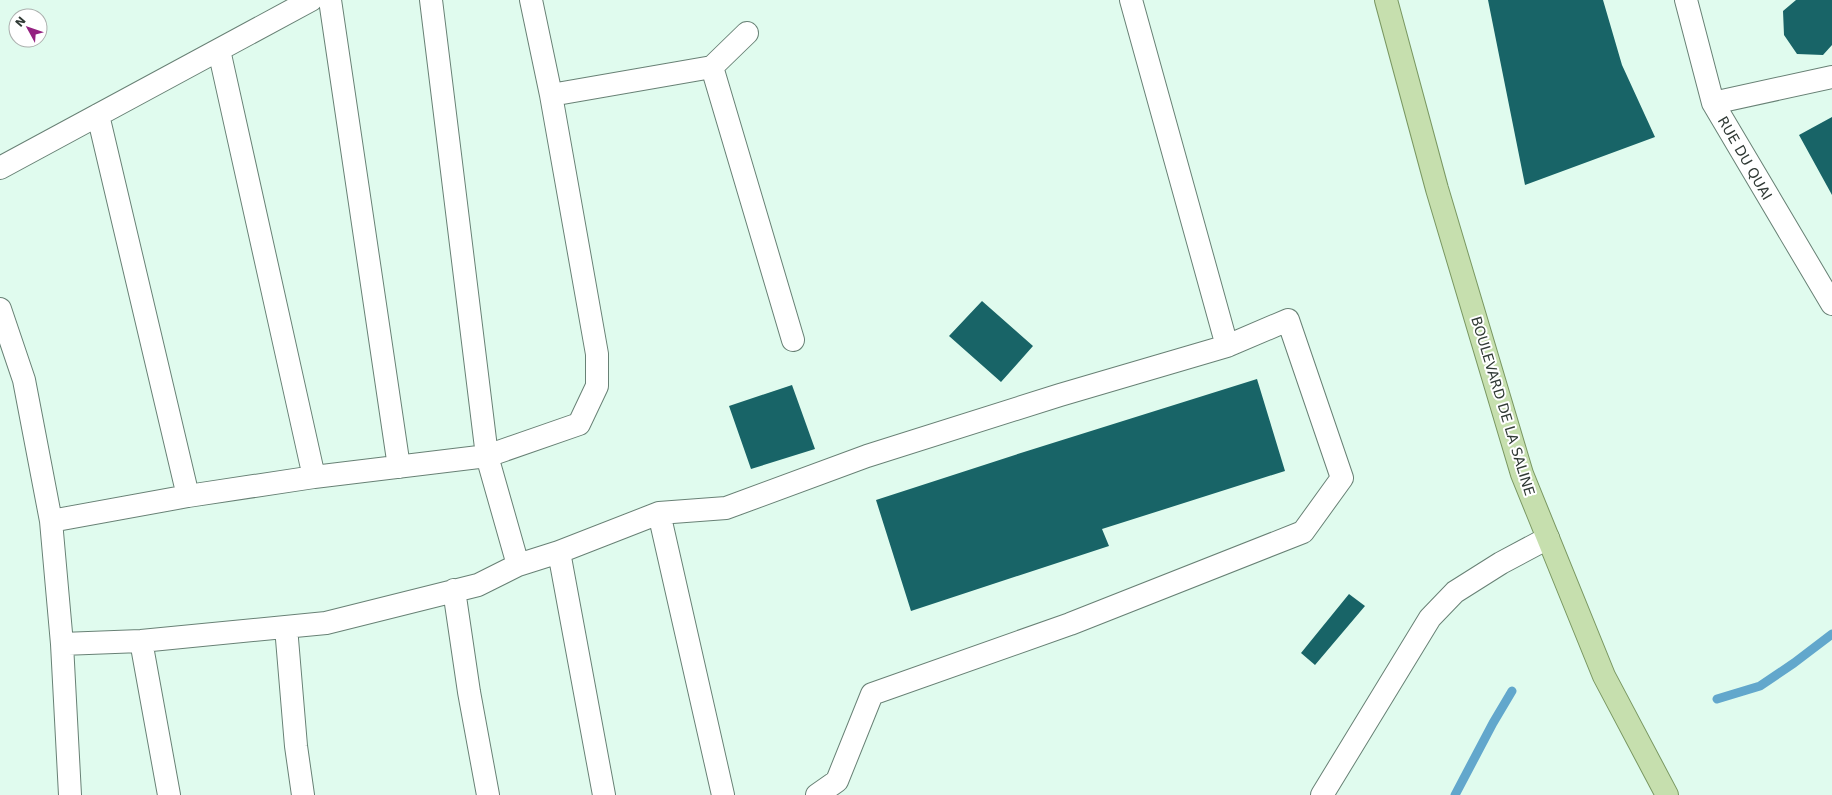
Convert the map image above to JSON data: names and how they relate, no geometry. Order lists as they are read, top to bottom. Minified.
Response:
{"streets":{"main road":["BOULEVARD DE LA SALINE"],"street":["RUE DU QUAI"]},"north":"top left"}
